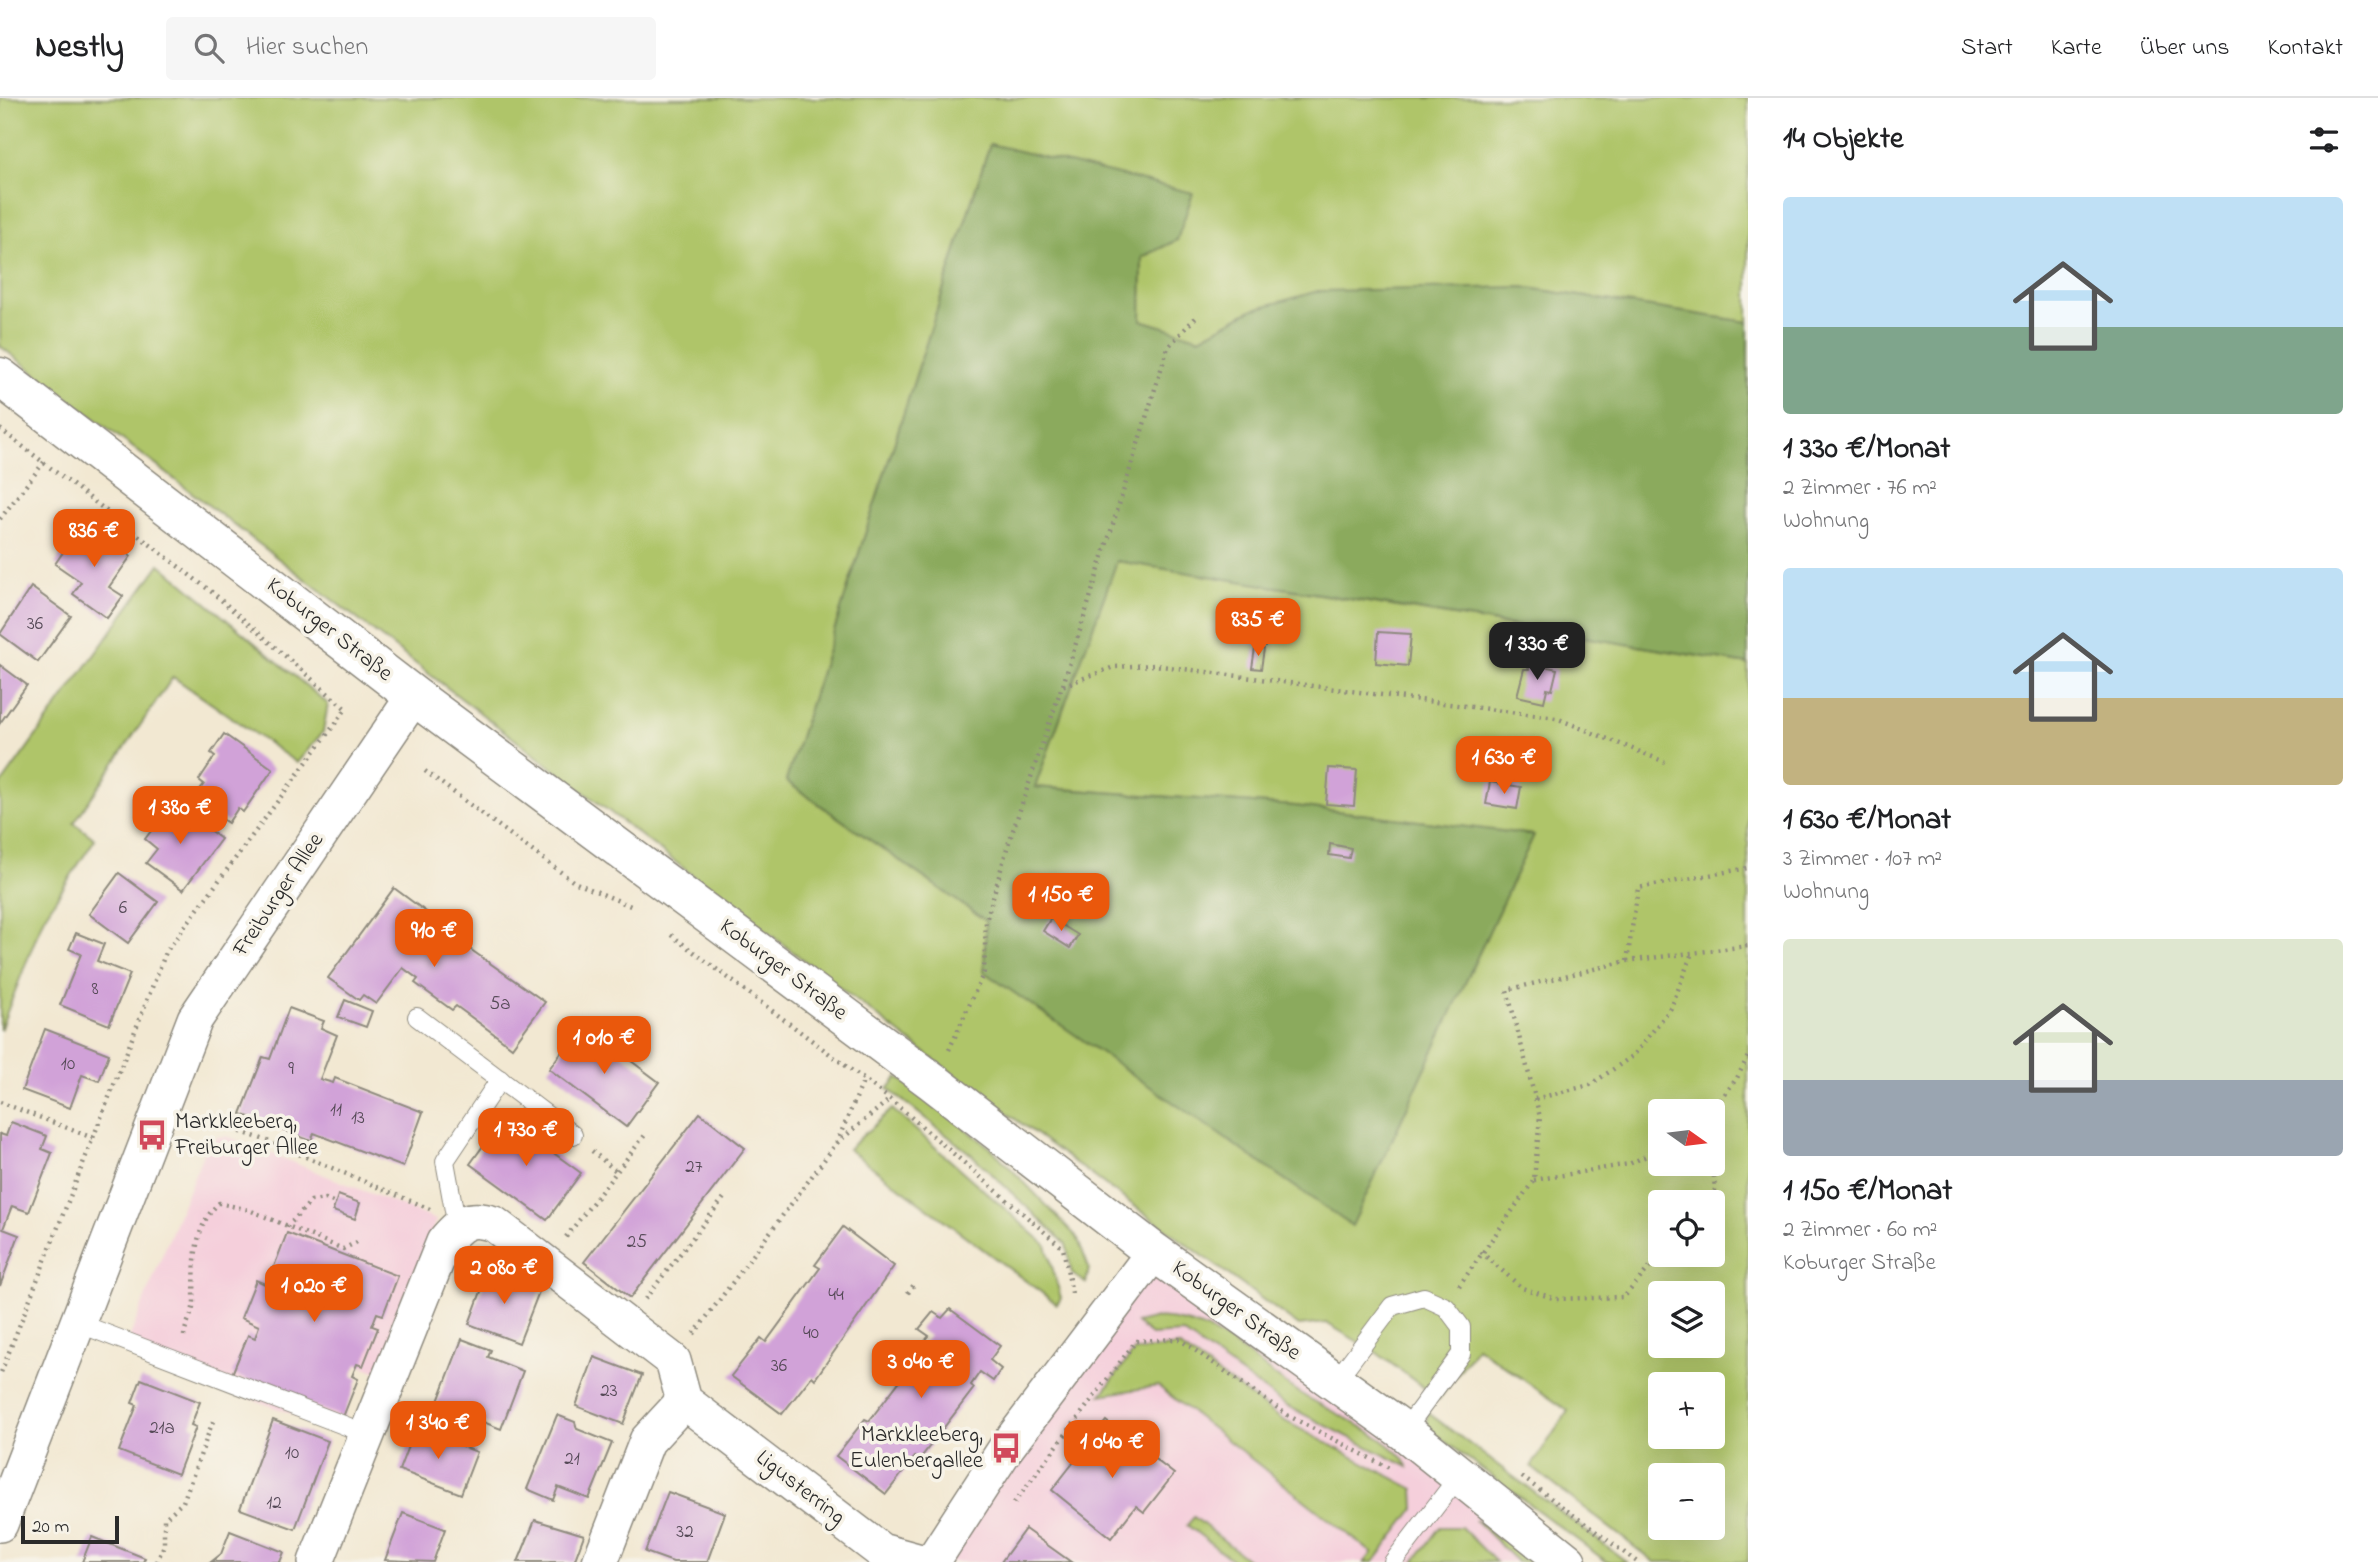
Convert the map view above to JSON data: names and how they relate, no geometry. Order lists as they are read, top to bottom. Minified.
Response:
{"streets":{"main road":["Koburger Straße"],"street":["Freiburger Allee","Ligusterring"]},"crossings":[["Koburger Straße","Freiburger Allee"]],"places":{"bus stop":["Markkleeberg, Freiburger Allee","Markkleeberg, Eulenbergallee"]},"house_numbers":["36","6","8","5a","10","9","11","13","27","25","44","40","36","23","21a","10","21","12","32"],"scale_bar":"20 m","north":"right","page":{"header":"Nestly","search":"Hier suchen","nav":["Start","Karte","Über uns","Kontakt"],"heading":"14 Objekte","list":[{"name":"1 330 €/Monat","note":"2 Zimmer · 76 m² · Wohnung"},{"name":"1 630 €/Monat","note":"3 Zimmer · 107 m² · Wohnung"},{"name":"1 150 €/Monat","note":"2 Zimmer · 60 m² · Koburger Straße"}],"price":["836 €","835 €","1 330 €","1 630 €","1 380 €","1 150 €","910 €","1 010 €","1 730 €","2 080 €","1 020 €","3 040 €","1 340 €","1 040 €"],"map_buttons":["+","−"],"scale":"20 m"}}
